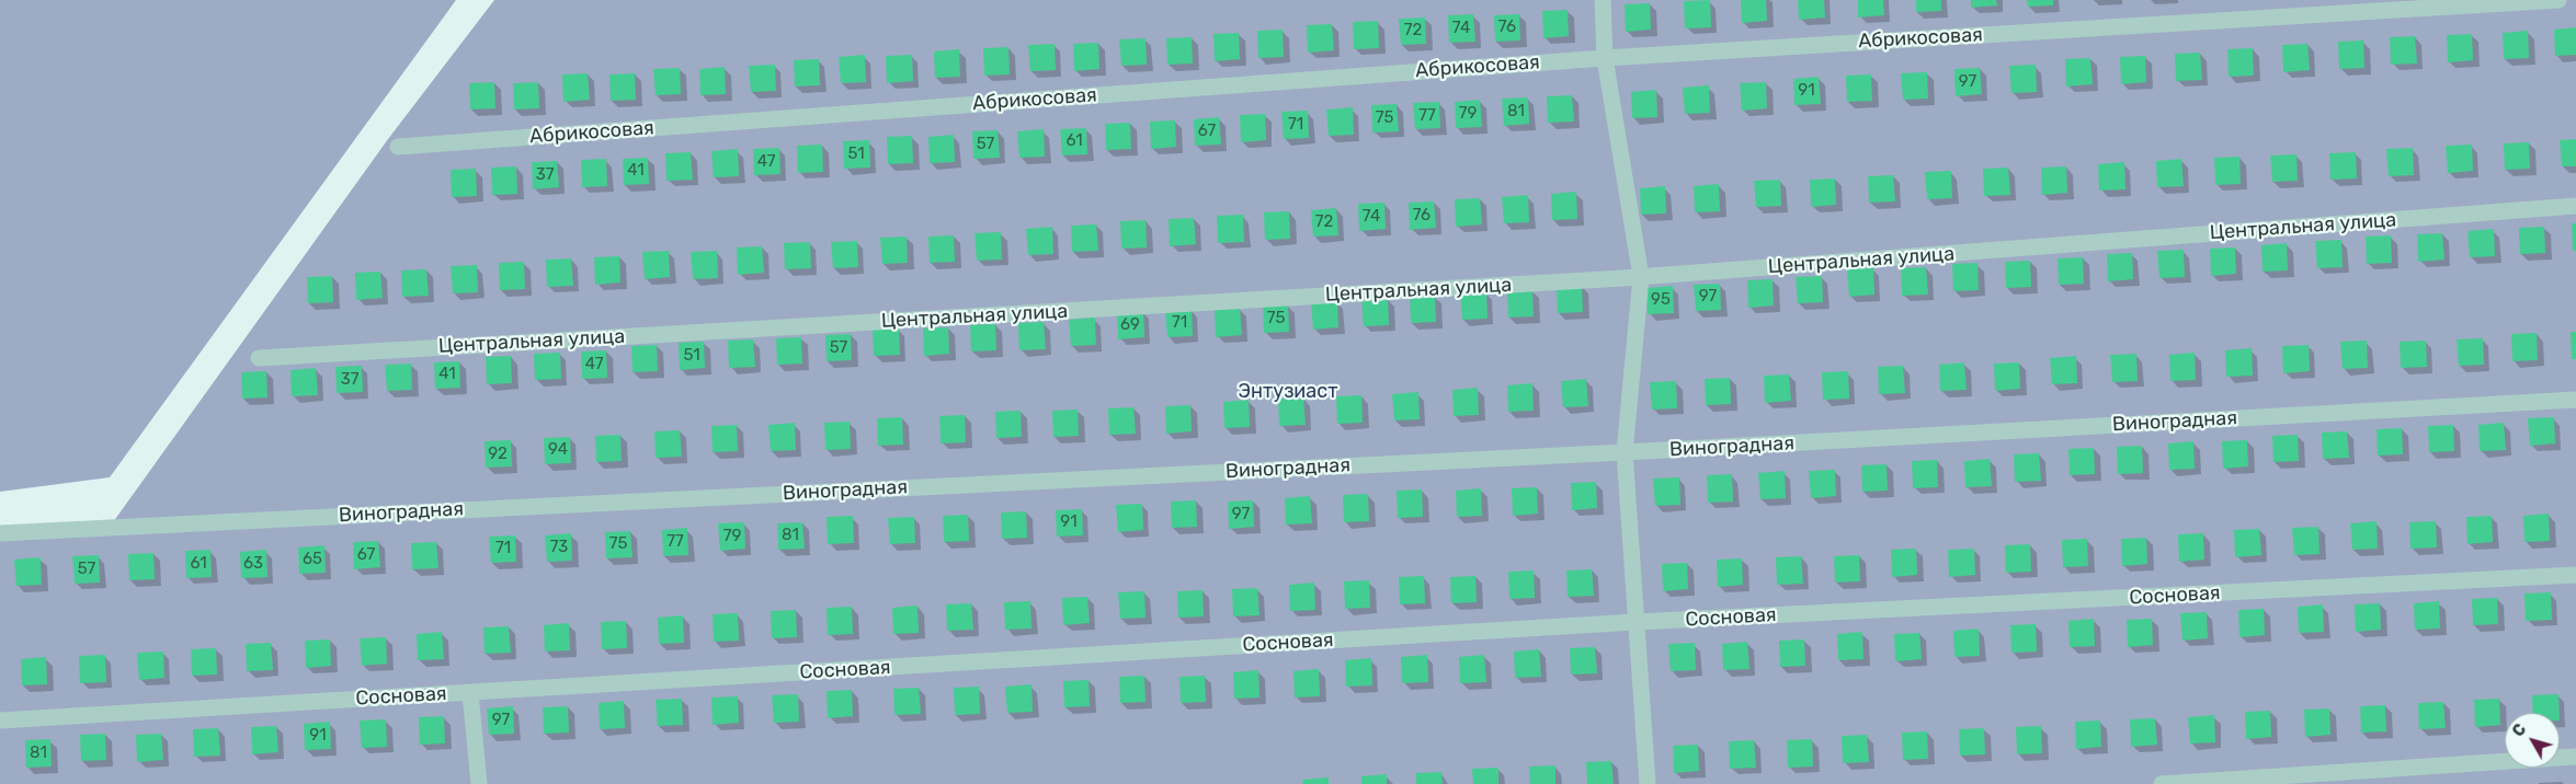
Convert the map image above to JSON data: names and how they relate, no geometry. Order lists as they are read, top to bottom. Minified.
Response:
{"streets":{"street":["Абрикосовая","Центральная улица","Виноградная","Сосновая"]},"parks":["Энтузиаст"],"house_numbers":["76","74","72","97","91","81","79","77","75","71","67","61","57","51","47","41","37","76","74","72","97","95","75","71","69","57","51","47","41","37","94","92","97","91","81","79","77","75","73","71","67","65","61","63","57","97","91","81"],"north":"top left"}
